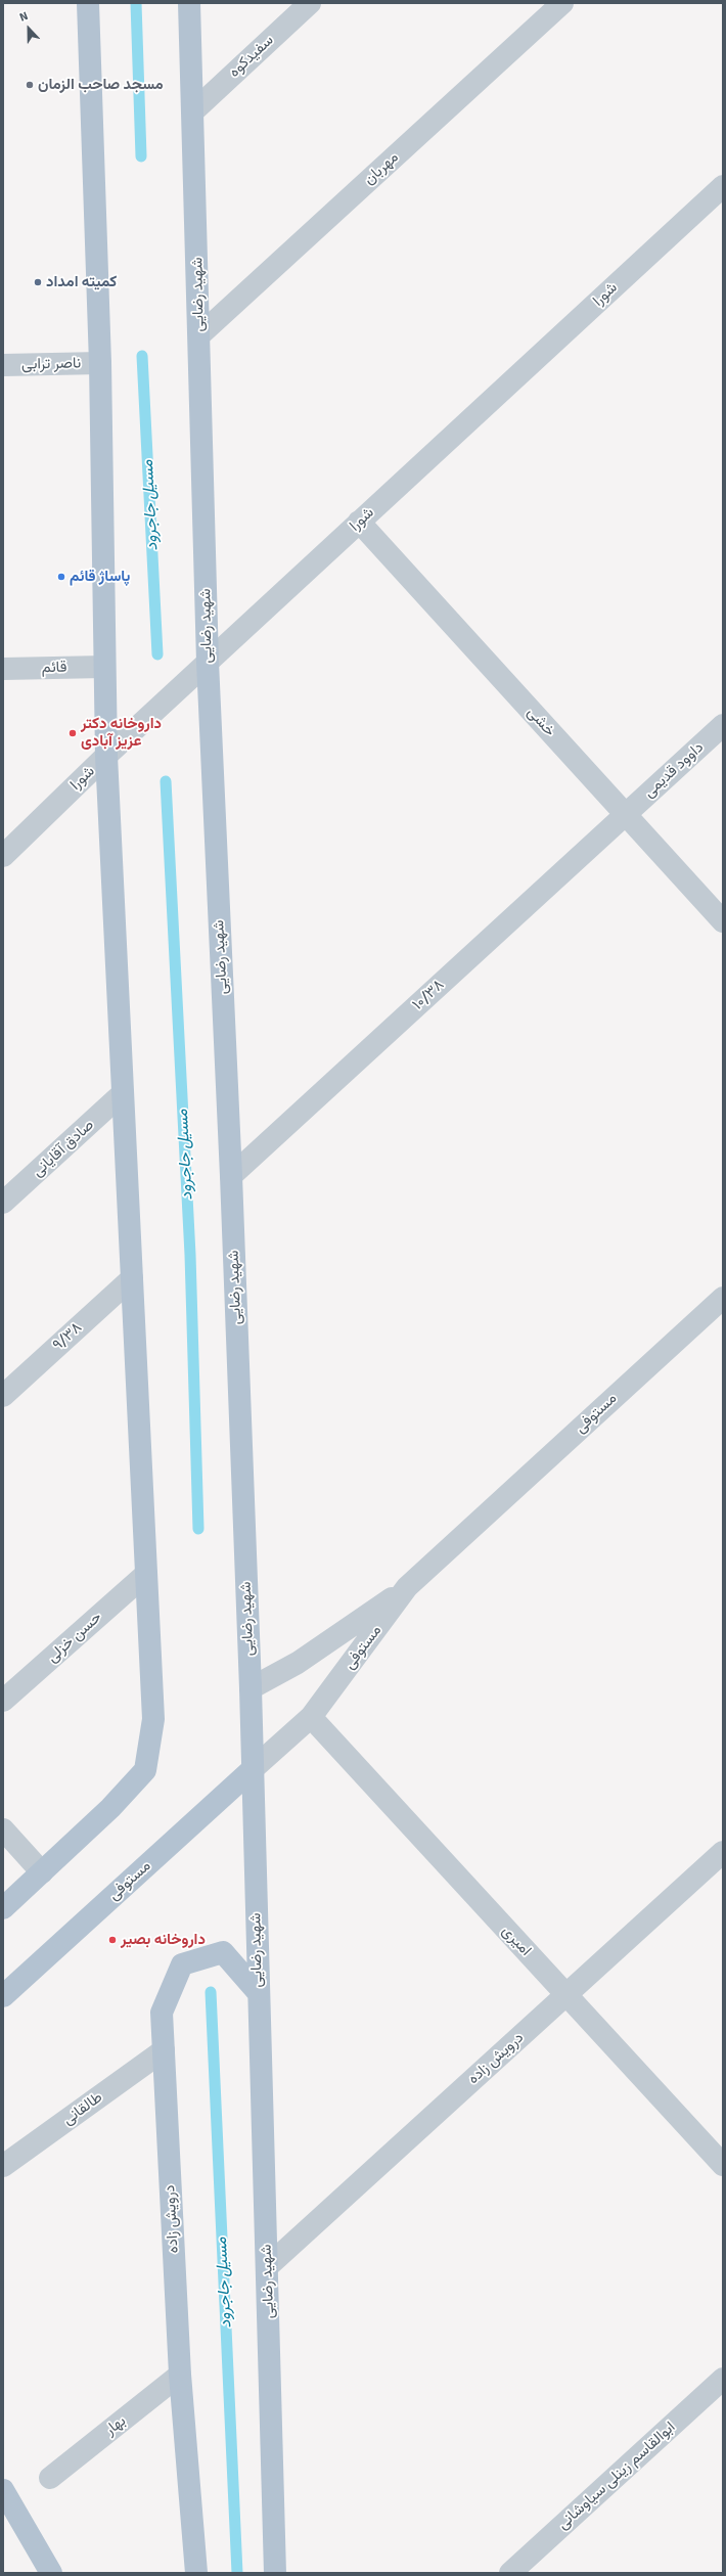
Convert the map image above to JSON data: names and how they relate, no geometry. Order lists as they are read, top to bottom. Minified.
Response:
{"streets":{"main road":["شهید رضایی","مستوفی","درویش زاده"],"street":["سفیدکوه","مهربان","شورا","ناصر ترابی","قائم","خشی","داوود قدیمی","۱۰/۳۸","صادق آقایانی","۹/۳۸","حسن خزلی","امیری","طالقانی","بهار","ابوالقاسم زینلی سیاوشانی"]},"crossings":[["سفیدکوه","شهید رضایی"],["مهربان","شهید رضایی"],["شهید رضایی","شورا"],["شهید رضایی","۱۰/۳۸"],["شهید رضایی","مستوفی"],["شهید رضایی","درویش زاده"],["شورا","خشی"],["خشی","داوود قدیمی"],["خشی","۱۰/۳۸"],["داوود قدیمی","۱۰/۳۸"],["مستوفی","امیری"],["امیری","درویش زاده"],["درویش زاده","طالقانی"],["درویش زاده","بهار"]],"water":["مسیل جاجرود"],"places":["مسجد صاحب الزمان","کمیته امداد","پاساژ قائم","داروخانه دکتر عزیز آبادی","داروخانه بصیر"],"north":"top"}
